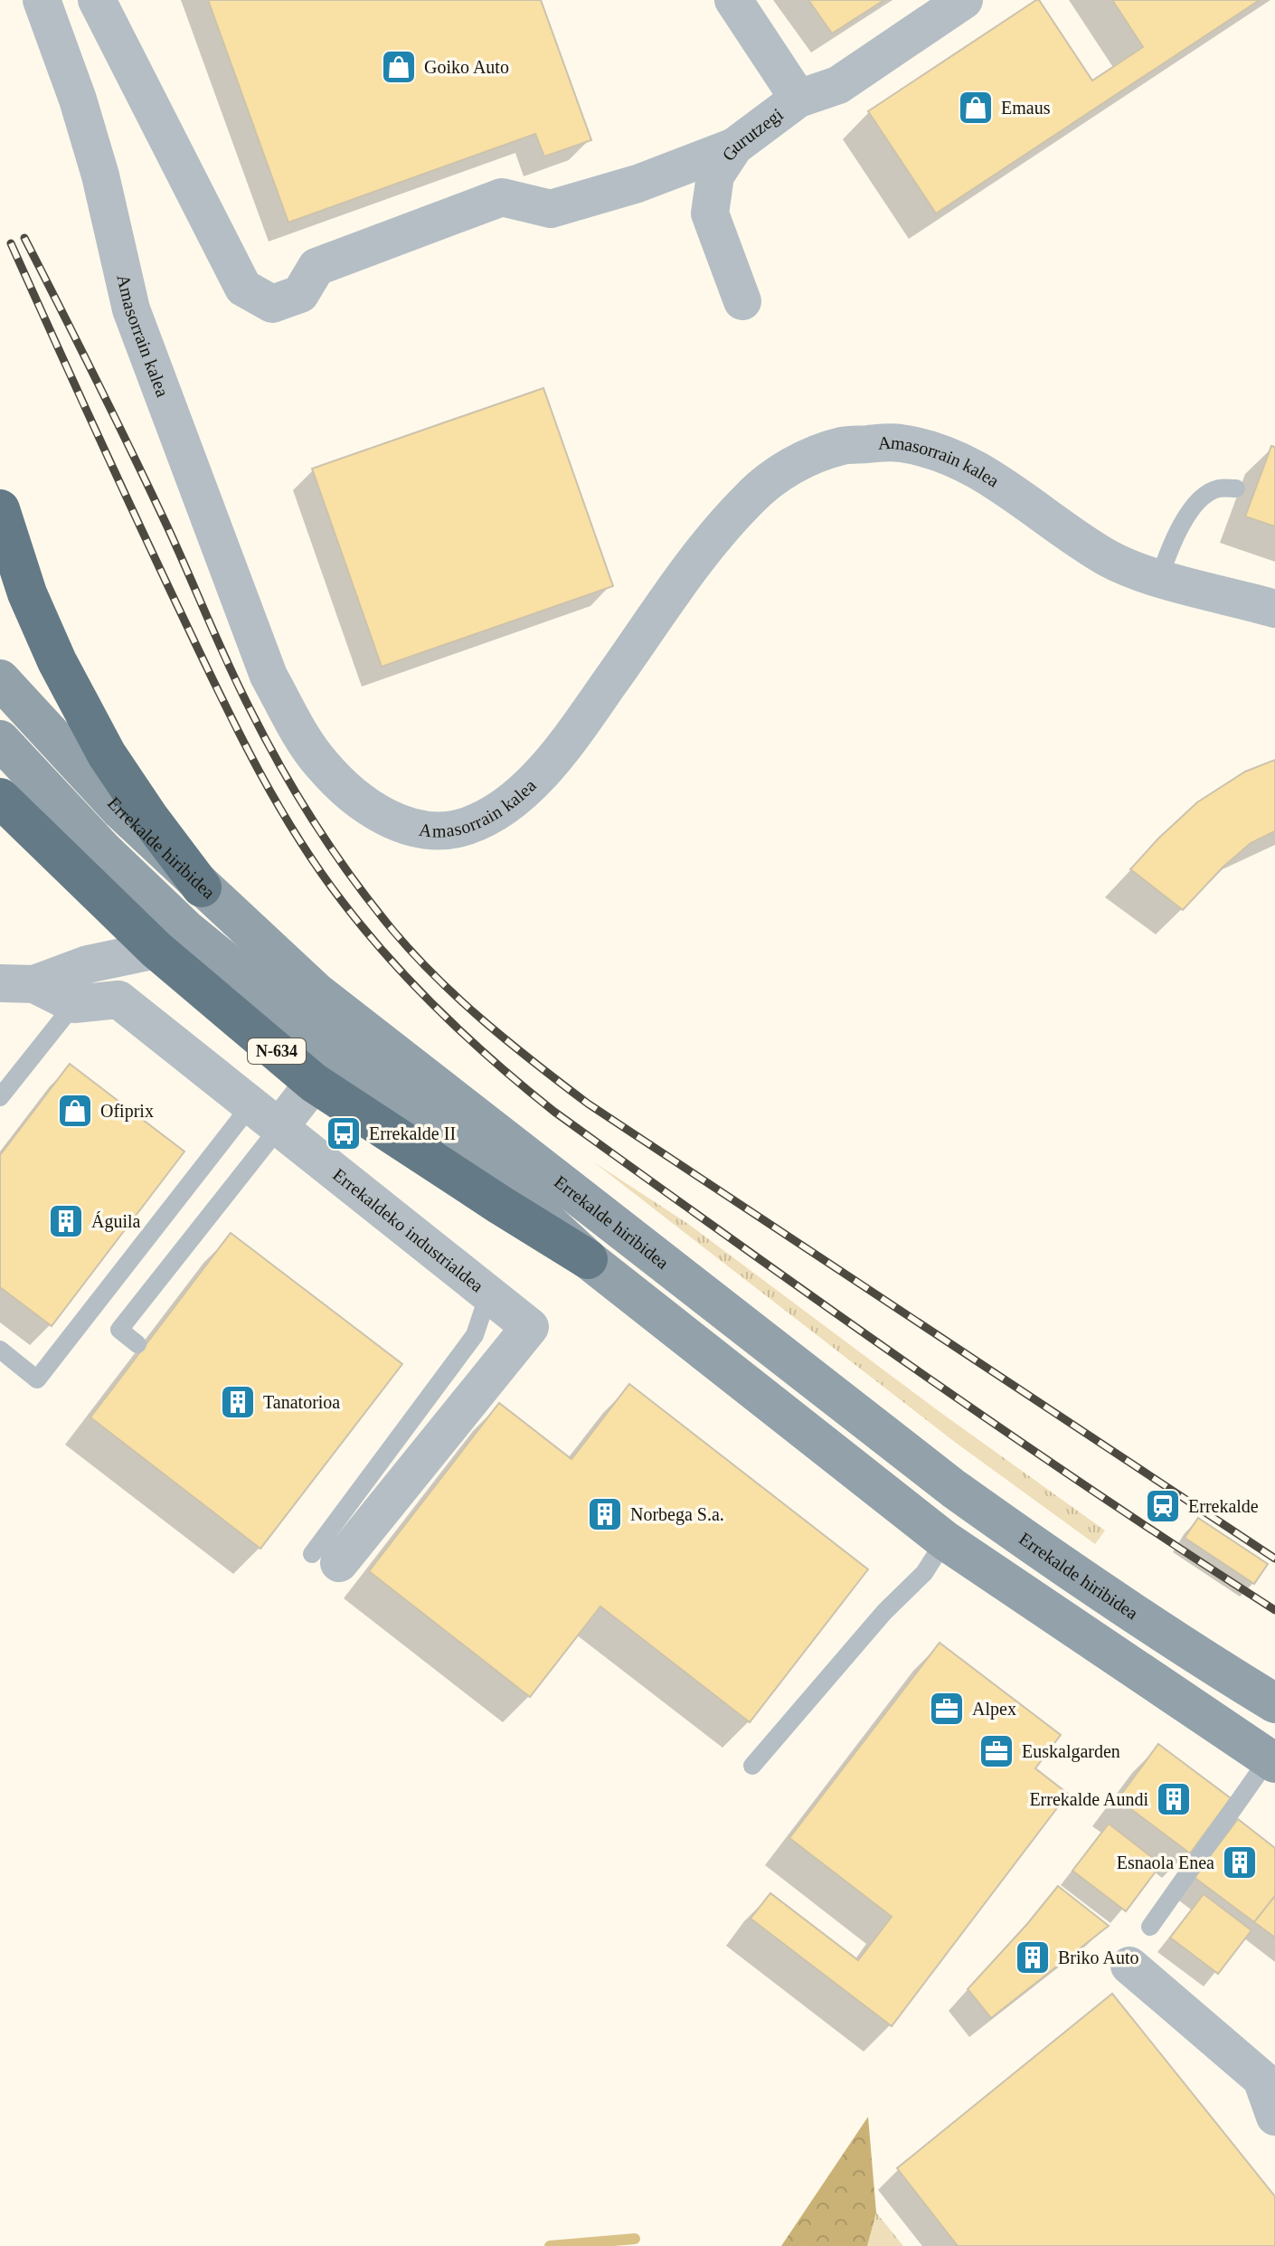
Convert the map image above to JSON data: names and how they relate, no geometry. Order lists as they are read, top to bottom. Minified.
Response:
{"streets":{"highway":["N-634"],"main road":["Errekalde hiribidea"],"street":["Gurutzegi","Amasorrain kalea","Errekaldeko industrialdea"]},"places":{"shop":["Goiko Auto","Emaus","Ofiprix"],"bus stop":["Errekalde II"],"building":["Águila","Tanatorioa","Norbega S.a.","Errekalde Aundi","Esnaola Enea","Briko Auto"],"station":["Errekalde"],"office":["Alpex","Euskalgarden"]}}
